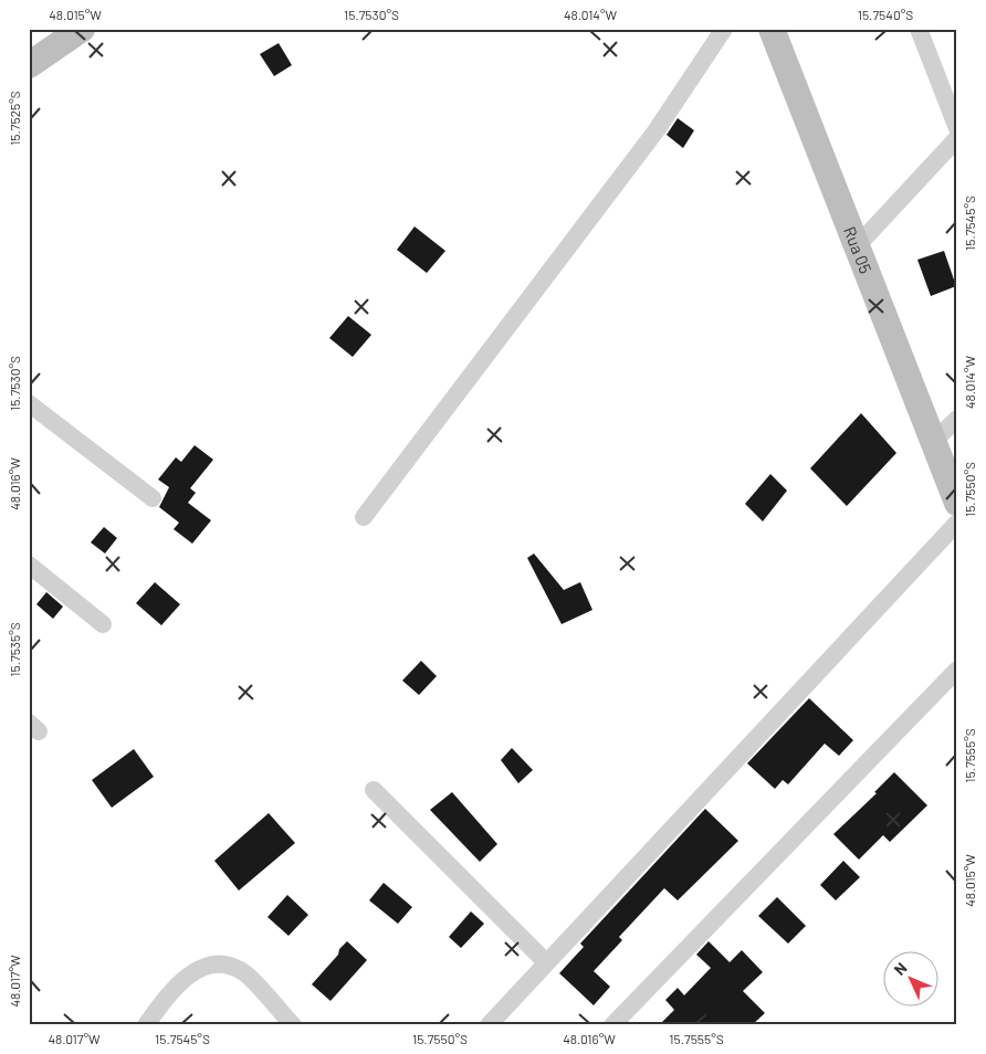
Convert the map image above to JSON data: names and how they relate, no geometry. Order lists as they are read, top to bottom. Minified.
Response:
{"streets":{"street":["Rua 05"]},"north":"top left","coordinates":["48.015°W","15.7530°S","48.014°W","15.7540°S","15.7525°S","15.7545°S","48.016°W","15.7550°S","15.7535°S","15.7555°S","48.017°W"]}
